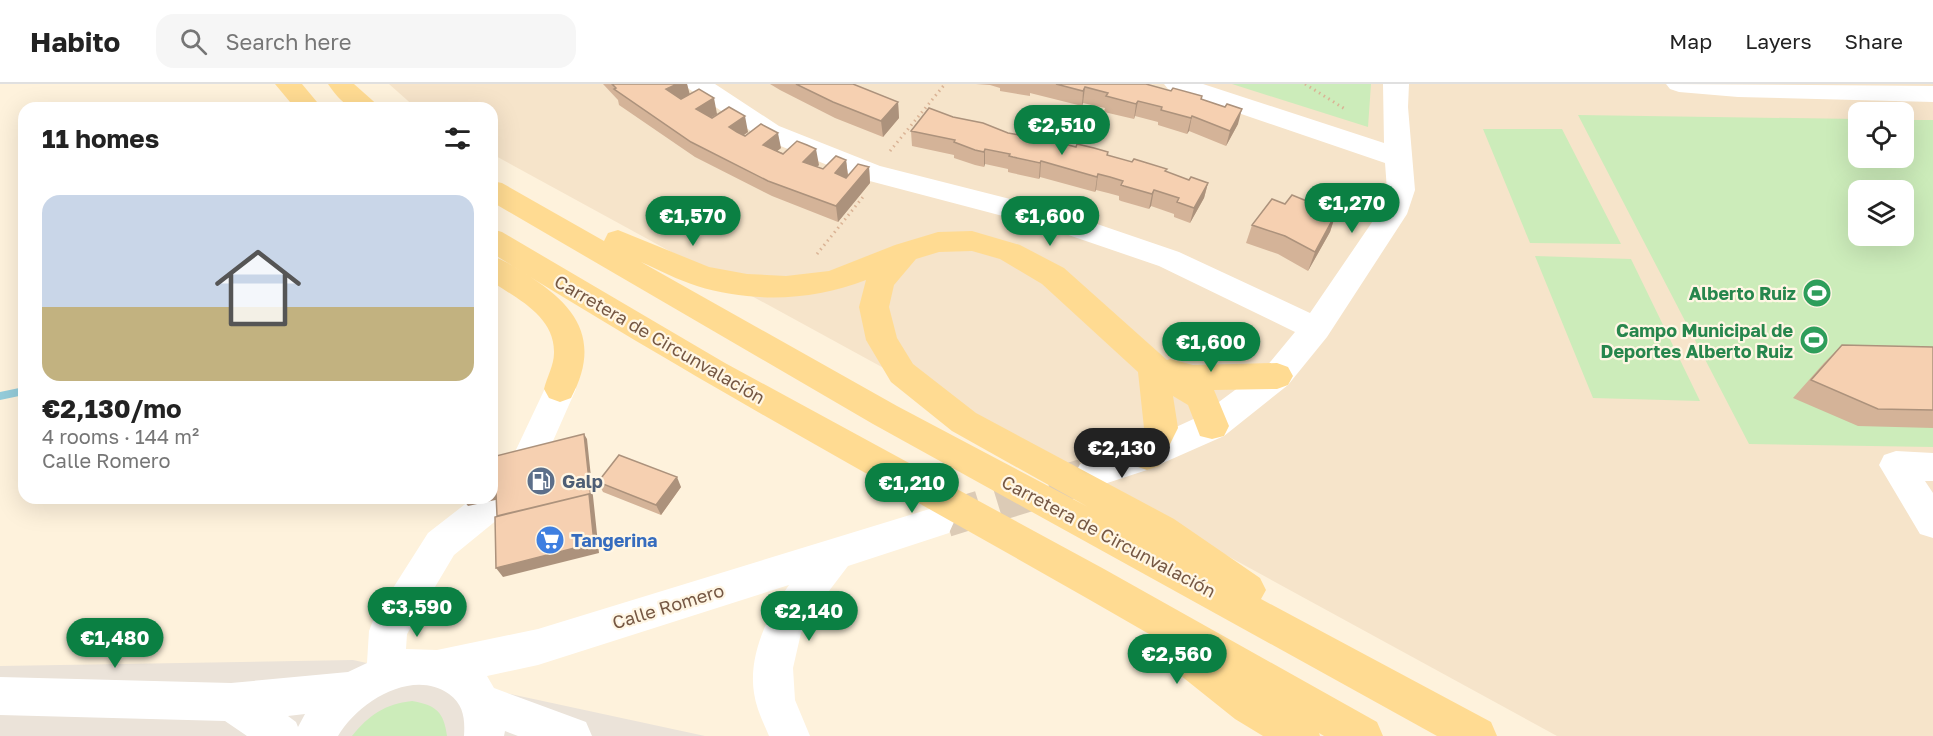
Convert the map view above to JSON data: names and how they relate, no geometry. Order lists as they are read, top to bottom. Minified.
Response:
{"streets":{"main road":["Carretera de Circunvalación"],"street":["Calle Romero"]},"places":{"sports":["Alberto Ruiz","Campo Municipal de Deportes Alberto Ruiz"],"fuel station":["Galp"],"supermarket":["Tangerina"]},"page":{"header":"Habito","search":"Search here","nav":["Map","Layers","Share"],"heading":"11 homes","price":["€2,510","€1,270","€1,570","€1,600","€1,600","€2,130","€1,210","€3,590","€2,140","€1,480","€2,560"],"list":[{"name":"€2,130/mo","note":"4 rooms · 144 m² · Calle Romero"}]}}
